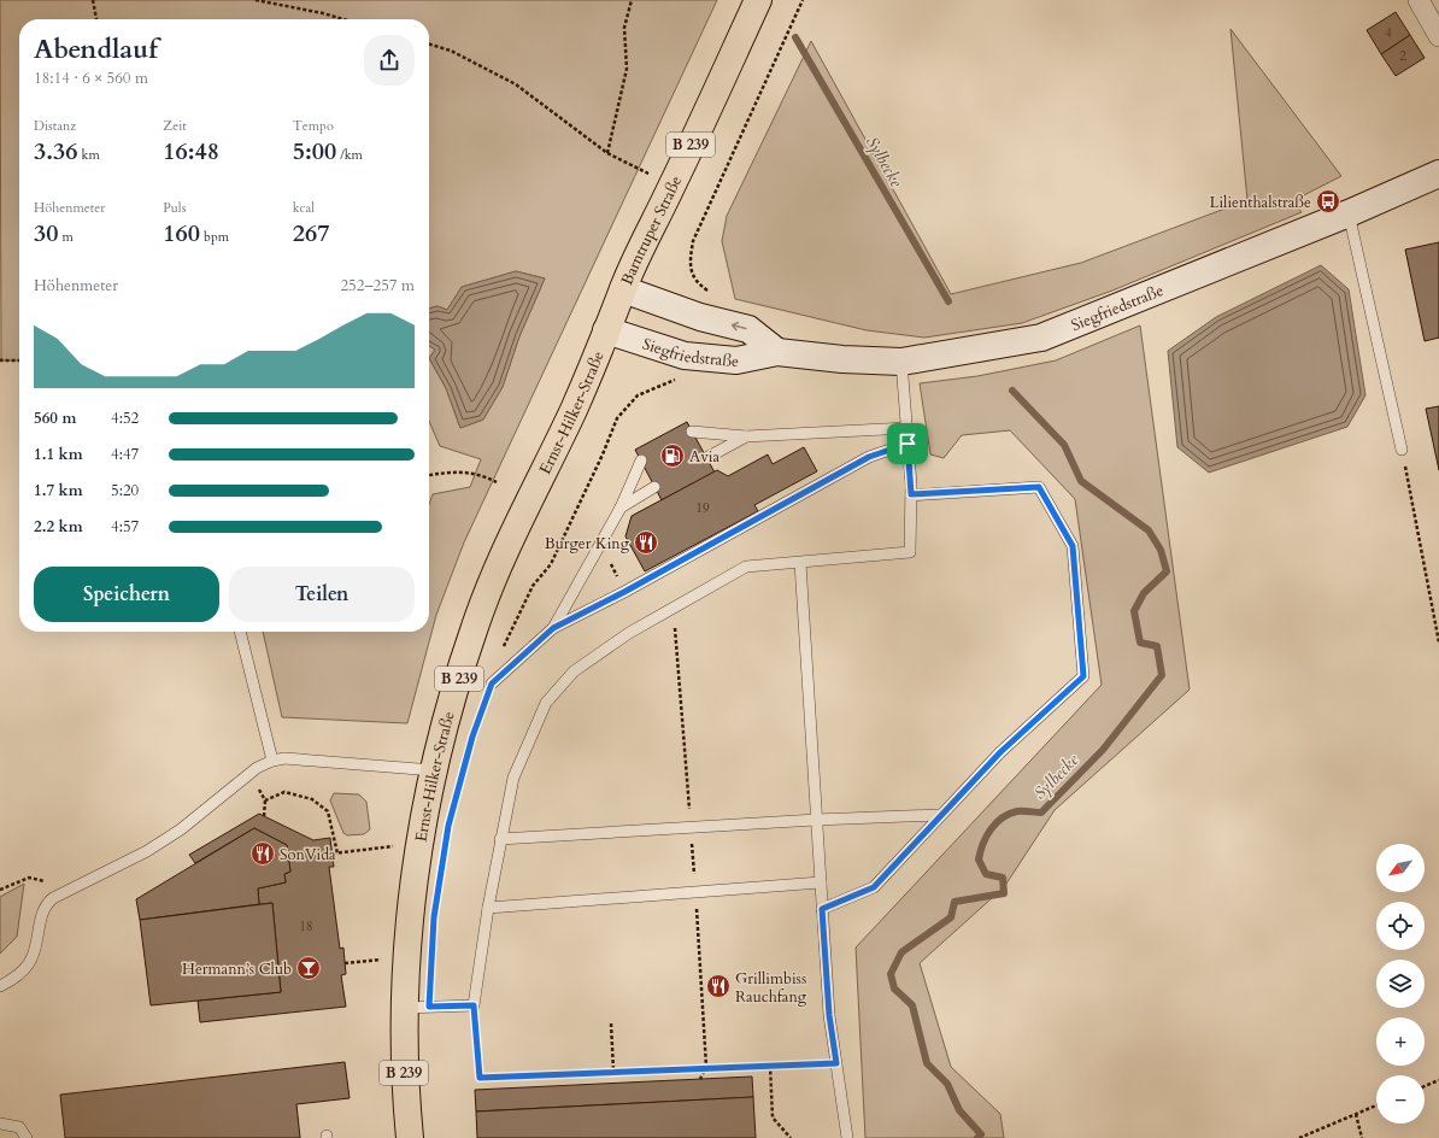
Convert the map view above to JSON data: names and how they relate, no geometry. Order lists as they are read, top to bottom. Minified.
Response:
{"streets":{"main road":["B 239","Barntruper Straße","Ernst-Hilker-Straße"],"street":["Siegfriedstraße"]},"crossings":[["Barntruper Straße","Siegfriedstraße"],["Barntruper Straße","Ernst-Hilker-Straße"],["Siegfriedstraße","Ernst-Hilker-Straße"]],"water":["Sylbecke"],"places":{"bus stop":["Lilienthalstraße"],"fuel station":["Avia"],"restaurant":["Burger King","SonVida","Grillimbiss Rauchfang"],"bar":["Hermann’s Club"]},"house_numbers":["4","2","19","18"],"north":"bottom left","page":{"heading":["Abendlauf","18:14 · 6 × 560 m"],"stats":[["Distanz","3.36 km"],["Zeit","16:48"],["Tempo","5:00 /km"],["Höhenmeter","30 m"],["Puls","160 bpm"],["kcal","267"]],"chart":["Höhenmeter","252–257 m"],"list":[{"name":"560 m","note":"4:52"},{"name":"1.1 km","note":"4:47"},{"name":"1.7 km","note":"5:20"},{"name":"2.2 km","note":"4:57"}],"buttons":["Speichern","Teilen"],"map_buttons":["+","−"]}}
